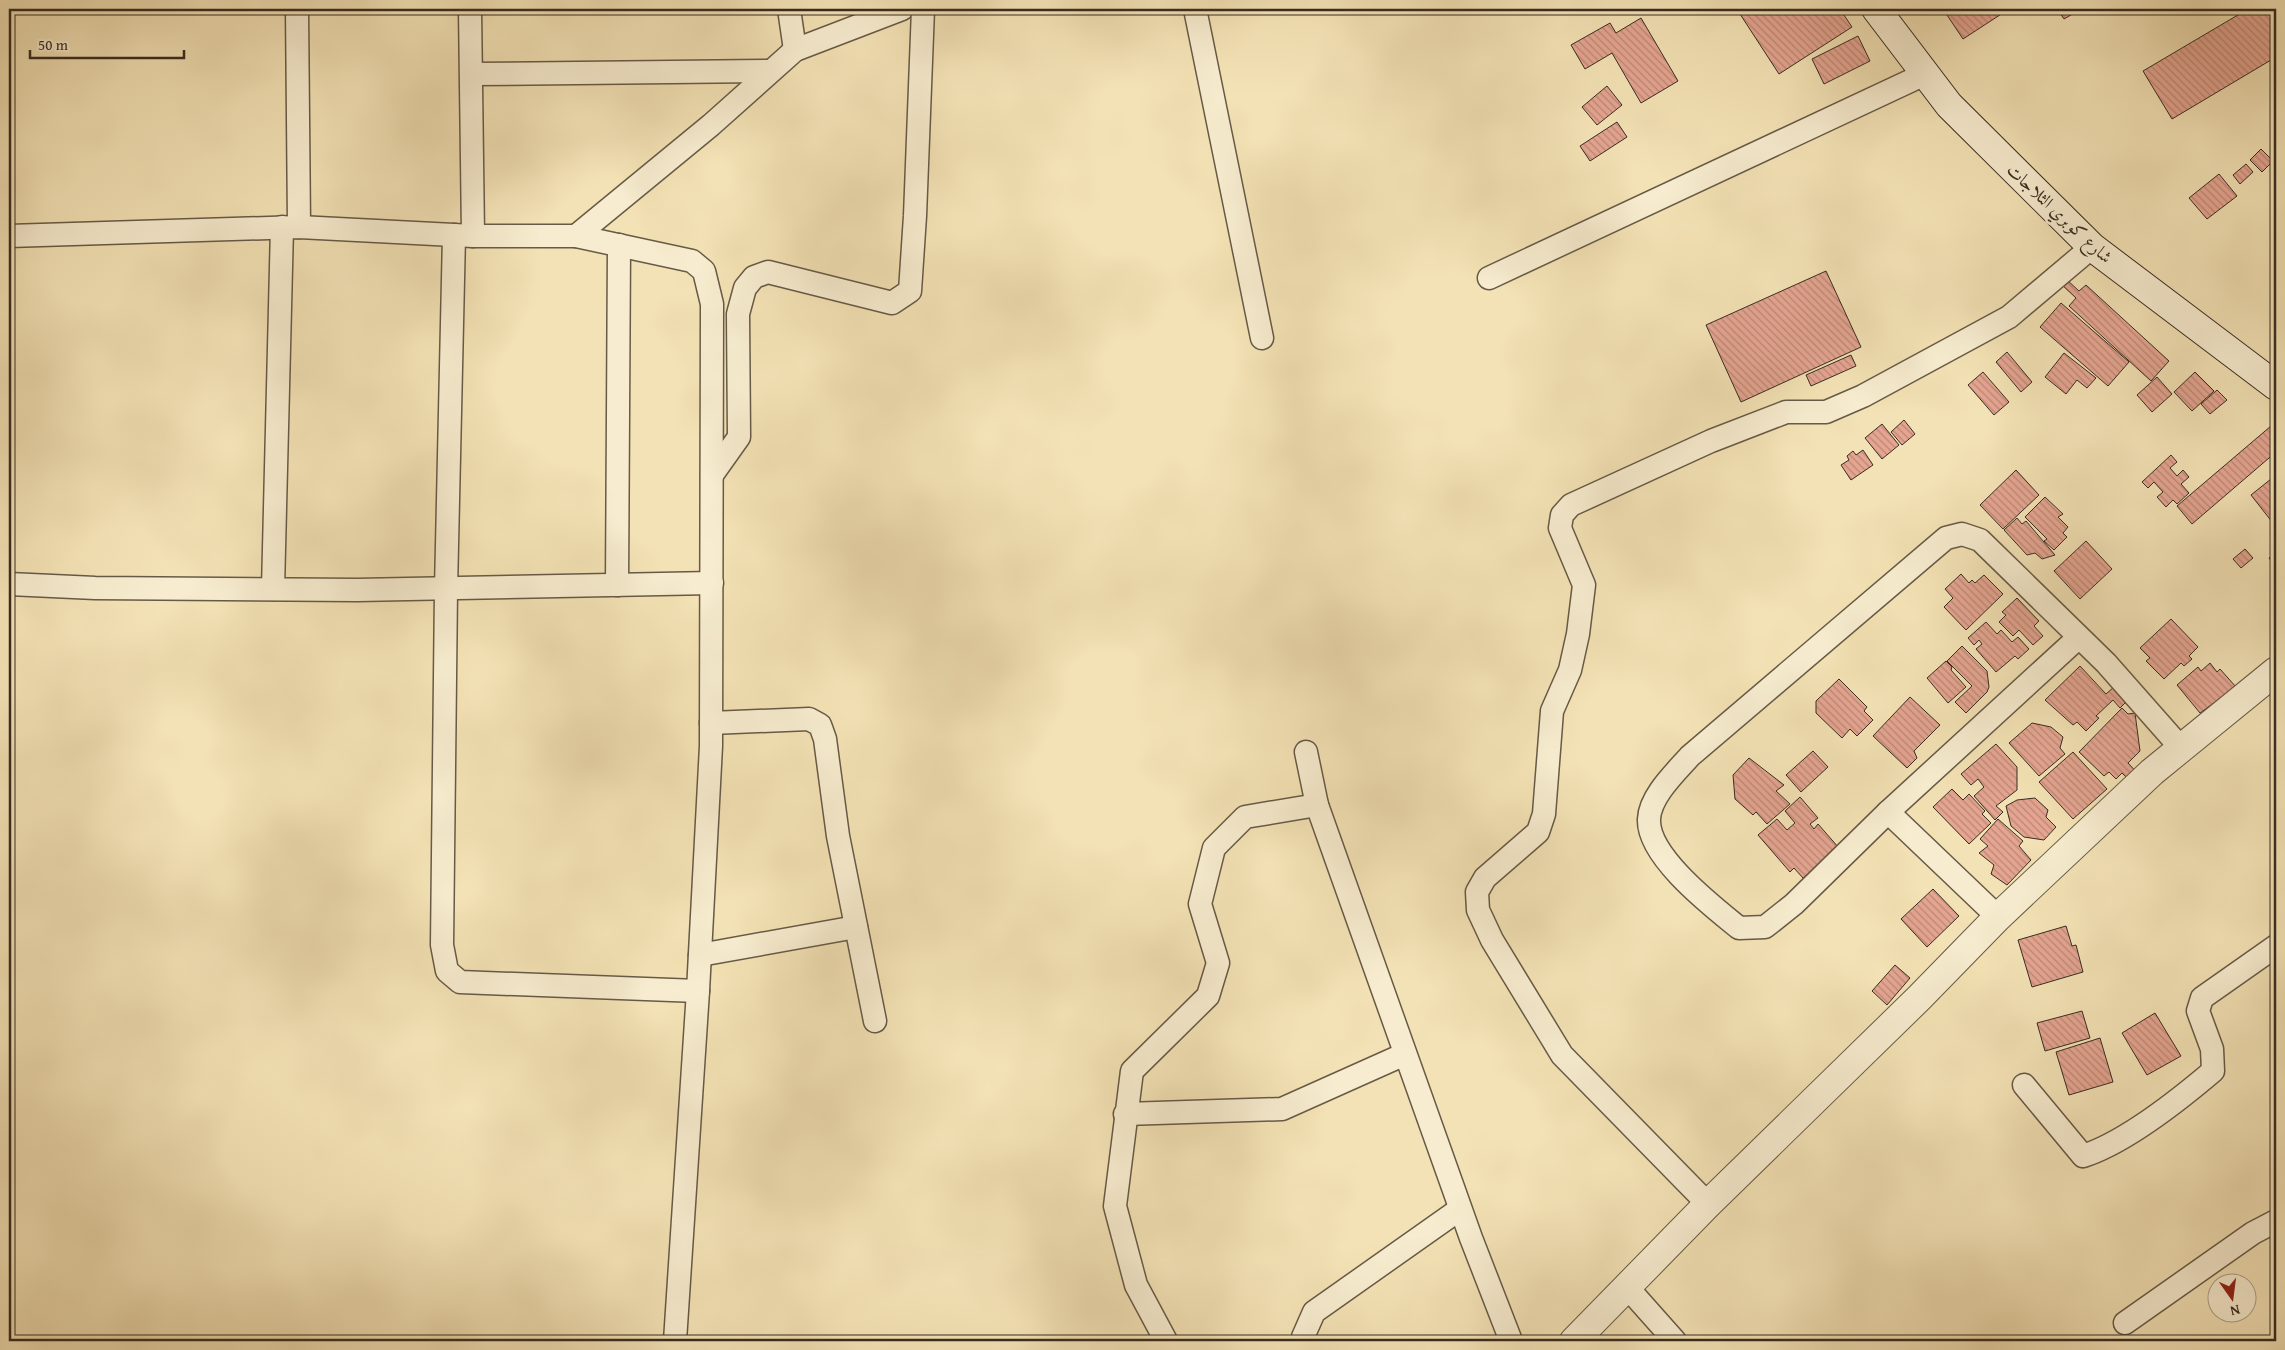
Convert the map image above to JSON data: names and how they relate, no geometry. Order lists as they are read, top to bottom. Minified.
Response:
{"streets":{"street":["شارع كوبري الثلاجات"]},"scale_bar":"50 m","north":"bottom"}
